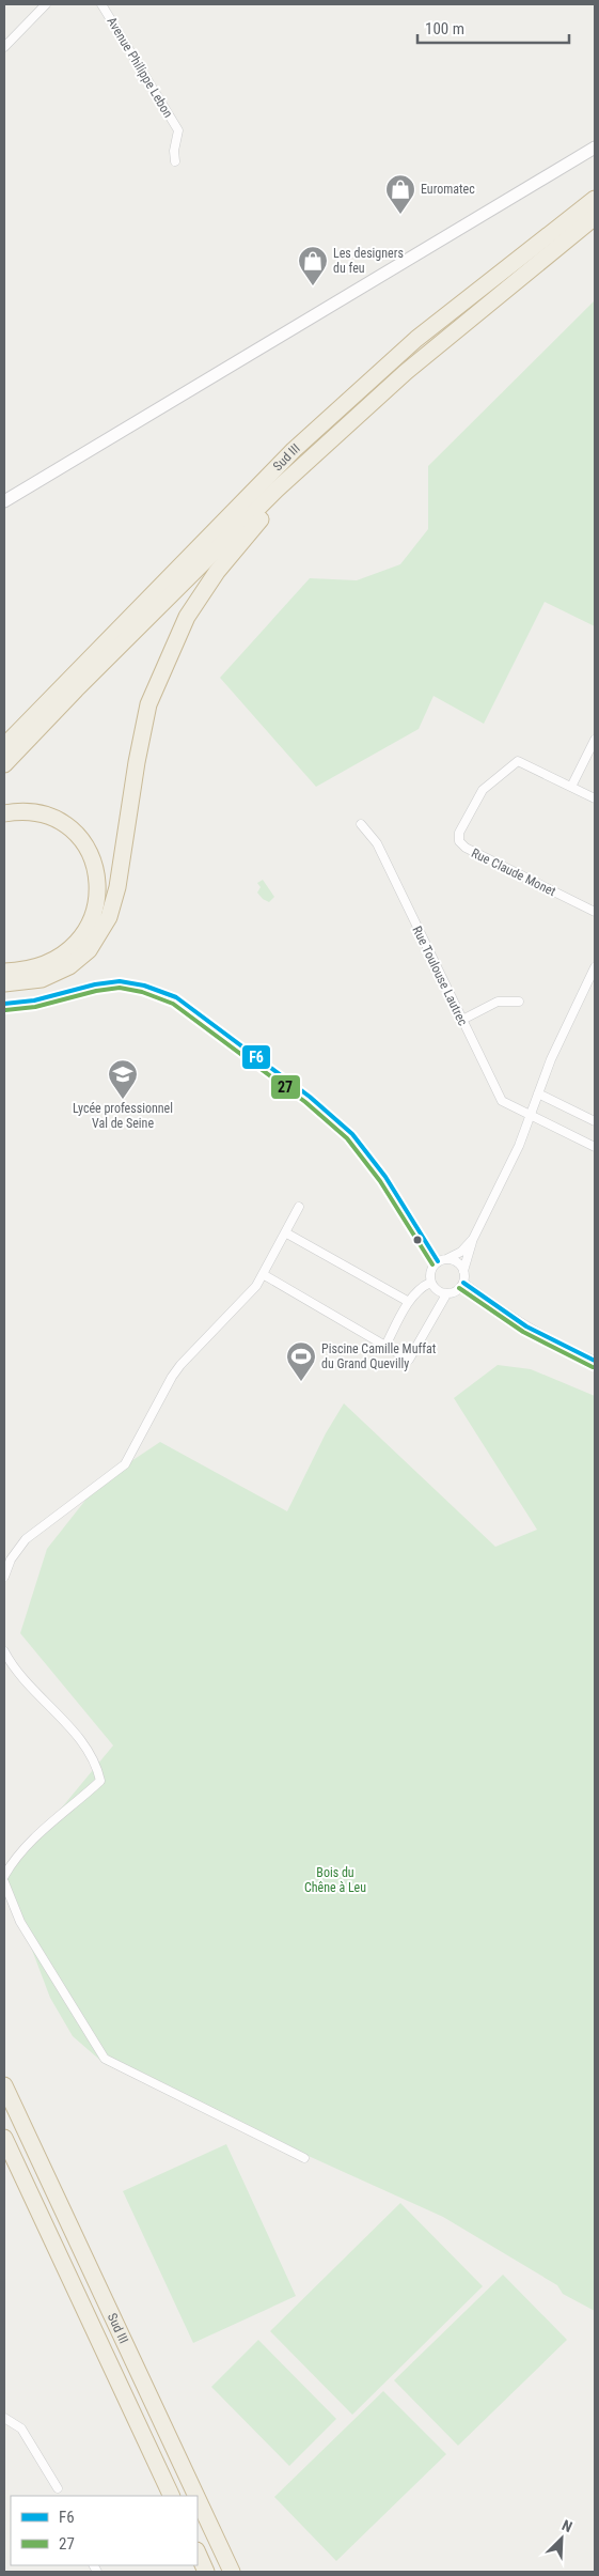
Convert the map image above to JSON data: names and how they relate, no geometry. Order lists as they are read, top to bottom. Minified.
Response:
{"streets":{"highway":["Sud III"],"street":["Avenue Philippe Lebon","Rue Claude Monet","Rue Toulouse Lautrec"]},"parks":["Bois du Chêne à Leu"],"places":{"shop":["Euromatec","Les designers du feu"],"school or university":["Lycée professionnel Val de Seine"],"sports":["Piscine Camille Muffat du Grand Quevilly"]},"lines":["transit line F6","transit line 27"],"legend":["F6","27"],"scale_bar":"100 m","north":"top right"}
